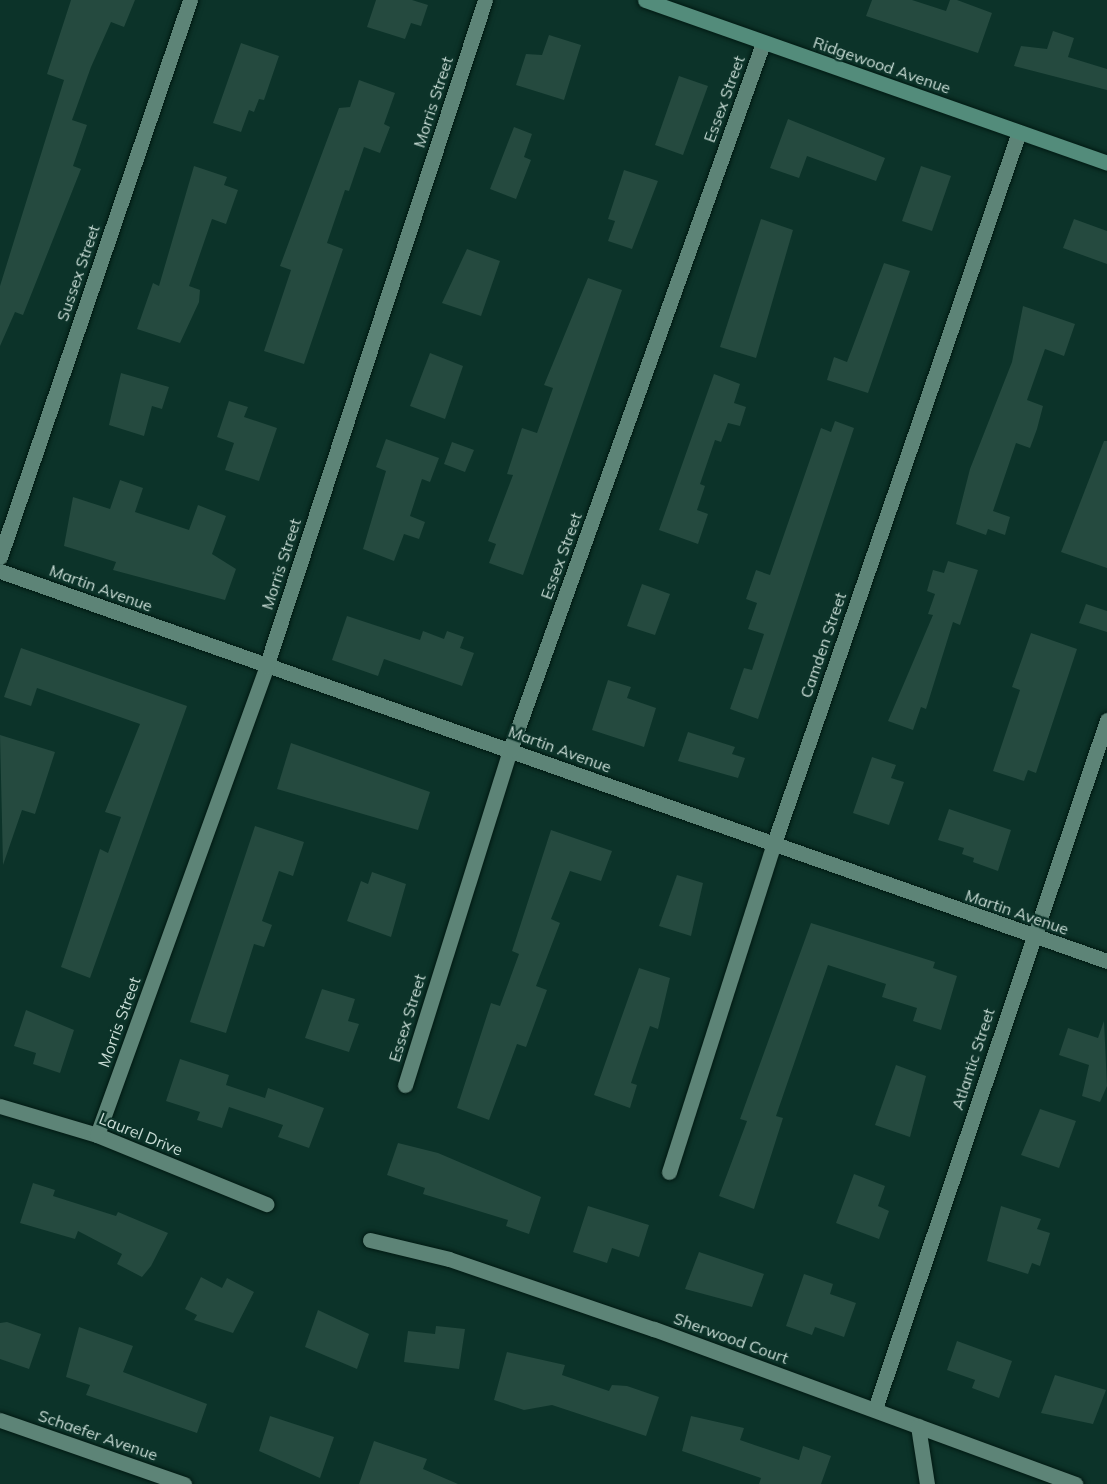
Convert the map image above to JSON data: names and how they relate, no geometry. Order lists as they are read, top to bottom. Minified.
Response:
{"streets":{"street":["Ridgewood Avenue","Essex Street","Morris Street","Sussex Street","Martin Avenue","Camden Street","Atlantic Street","Laurel Drive","Sherwood Court","Schaefer Avenue"]},"crossings":[["Ridgewood Avenue","Essex Street"],["Ridgewood Avenue","Camden Street"],["Essex Street","Martin Avenue"],["Morris Street","Martin Avenue"],["Morris Street","Laurel Drive"],["Martin Avenue","Camden Street"],["Martin Avenue","Atlantic Street"],["Atlantic Street","Sherwood Court"]]}
